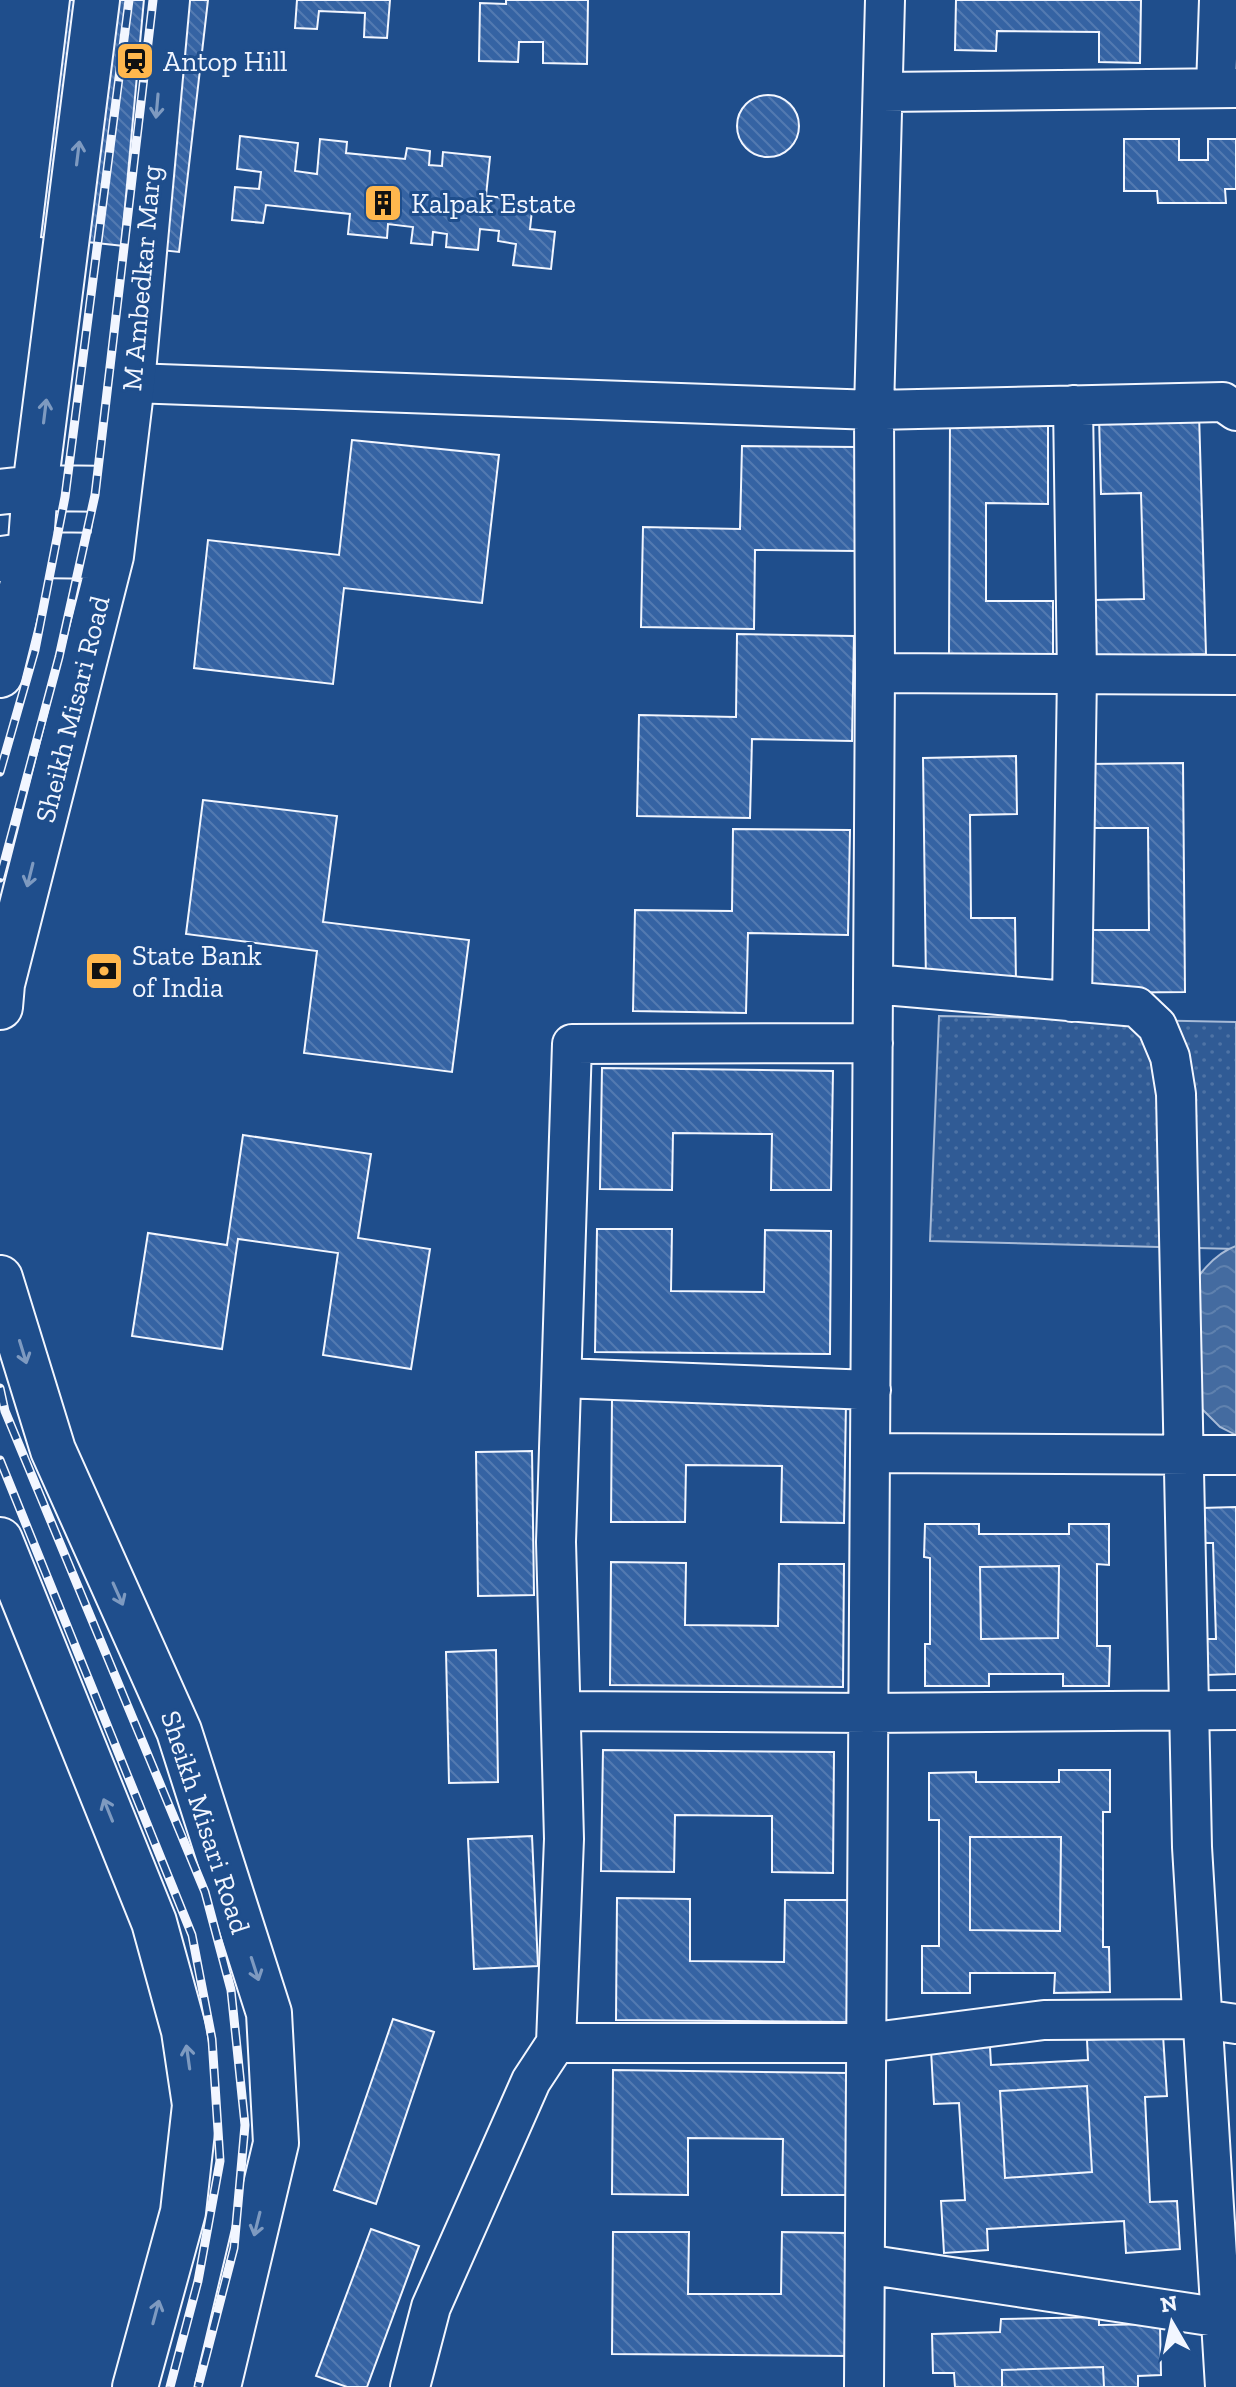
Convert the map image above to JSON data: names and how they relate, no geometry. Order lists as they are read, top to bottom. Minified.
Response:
{"streets":{"main road":["M Ambedkar Marg","Sheikh Misari Road"]},"crossings":[["M Ambedkar Marg","Sheikh Misari Road"]],"places":{"station":["Antop Hill"],"building":["Kalpak Estate"],"bank":["State Bank of India"]},"north":"top"}
